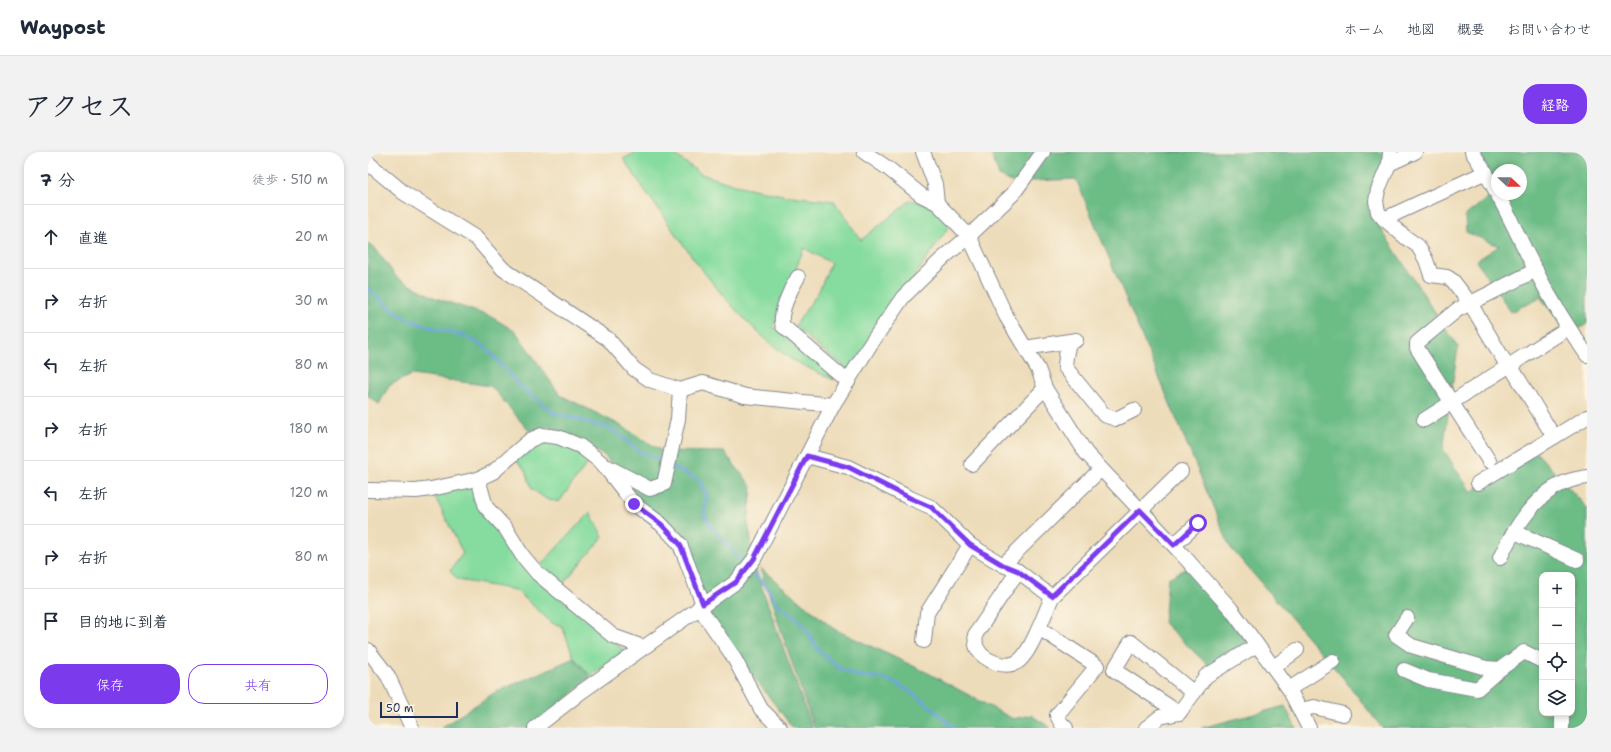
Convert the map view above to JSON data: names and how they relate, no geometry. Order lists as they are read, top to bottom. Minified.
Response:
{"scale_bar":"50 m","north":"right","page":{"header":"Waypost","nav":["ホーム","地図","概要","お問い合わせ"],"title":"アクセス","buttons":["経路",["保存","共有"]],"heading":["7 分","徒歩 · 510 m"],"list":[["直進","20 m"],["右折","30 m"],["左折","80 m"],["右折","180 m"],["左折","120 m"],["右折","80 m"],"目的地に到着"],"map_buttons":["+","−"],"scale":"50 m"}}
